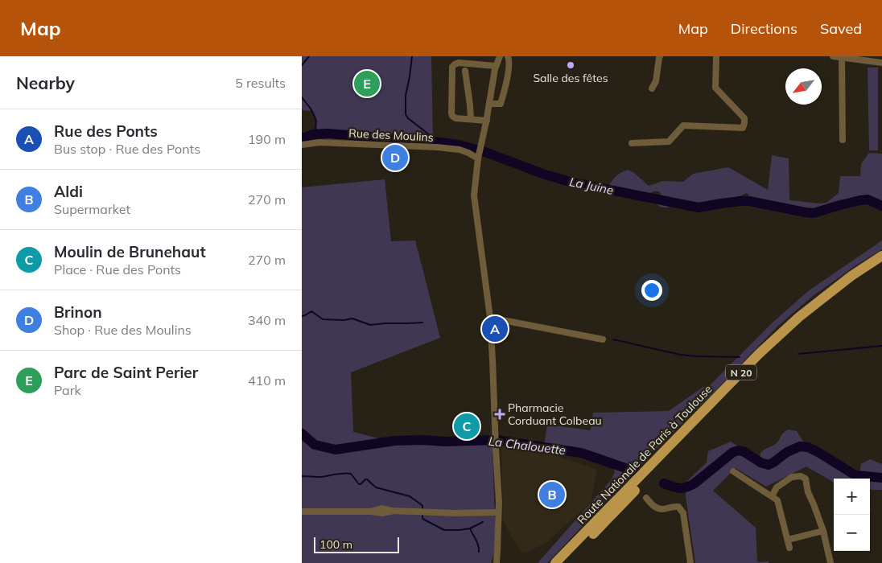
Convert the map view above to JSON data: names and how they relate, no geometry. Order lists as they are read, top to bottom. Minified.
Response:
{"streets":{"main road":["N 20","Route Nationale de Paris à Toulouse"],"street":["Rue des Moulins"]},"water":["La Juine","La Chalouette"],"places":{"other":["Salle des fêtes"],"health":["Pharmacie Corduant Colbeau"]},"scale_bar":"100 m","north":"bottom left","page":{"header":"Map","nav":["Map","Directions","Saved"],"heading":["Nearby","5 results"],"pins":["E","D","A","C","B"],"list":[{"mark":"A","name":"Rue des Ponts","note":"Bus stop · Rue des Ponts","value":"190 m"},{"mark":"B","name":"Aldi","note":"Supermarket","value":"270 m"},{"mark":"C","name":"Moulin de Brunehaut","note":"Place · Rue des Ponts","value":"270 m"},{"mark":"D","name":"Brinon","note":"Shop · Rue des Moulins","value":"340 m"},{"mark":"E","name":"Parc de Saint Perier","note":"Park","value":"410 m"}],"map_buttons":["+","−"],"scale":"100 m"}}
